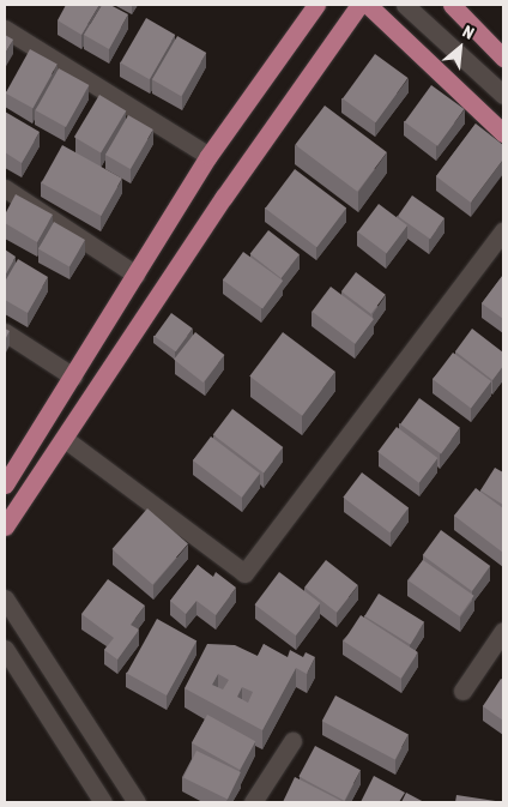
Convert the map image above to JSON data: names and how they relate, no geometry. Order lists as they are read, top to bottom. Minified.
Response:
{"north":"top right"}
